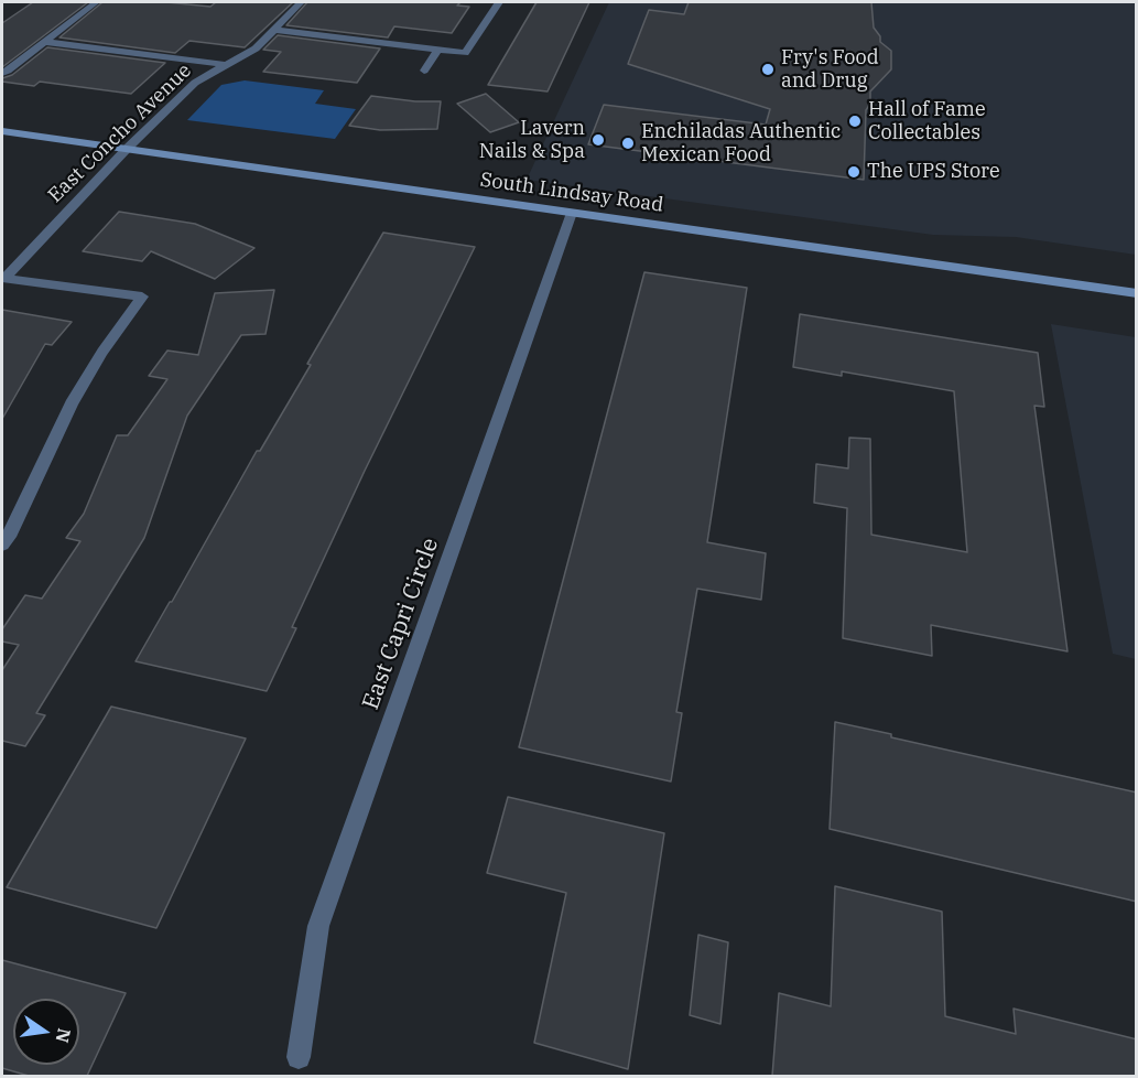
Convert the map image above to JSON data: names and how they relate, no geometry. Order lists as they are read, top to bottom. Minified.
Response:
{"streets":{"main road":["South Lindsay Road"],"street":["East Concho Avenue","East Capri Circle"]},"crossings":[["East Concho Avenue","South Lindsay Road"],["South Lindsay Road","East Capri Circle"]],"places":["Fry's Food and Drug","Hall of Fame Collectables","Lavern Nails & Spa","Enchiladas Authentic Mexican Food","The UPS Store"],"north":"right"}
